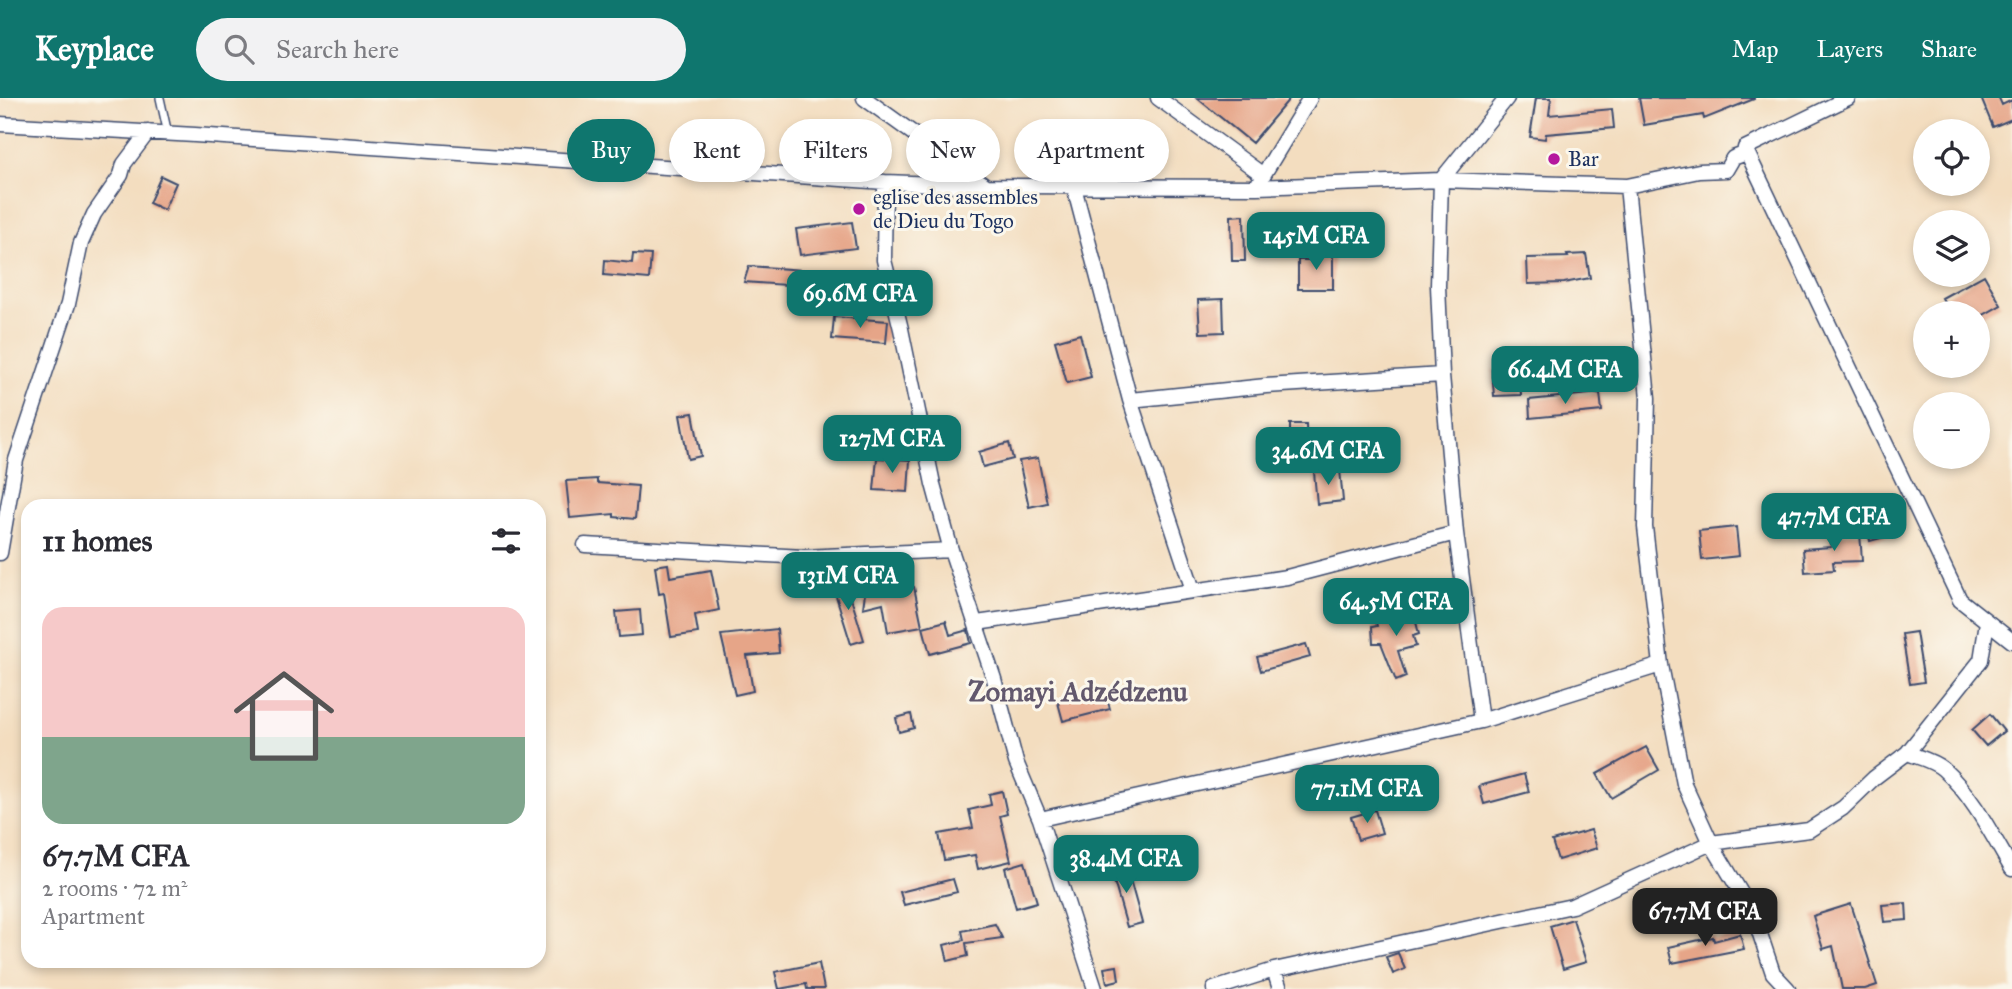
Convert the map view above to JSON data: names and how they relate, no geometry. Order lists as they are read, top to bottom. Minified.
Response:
{"districts":["Zomayi Adzédzenu"],"places":["Bar","eglise des assembles de Dieu du Togo"],"page":{"header":"Keyplace","search":"Search here","nav":["Map","Layers","Share"],"map_buttons":["+","−"],"chip":["Buy","Rent","Filters","New","Apartment"],"price":["145M CFA","69.6M CFA","66.4M CFA","127M CFA","34.6M CFA","47.7M CFA","131M CFA","64.5M CFA","77.1M CFA","38.4M CFA","67.7M CFA"],"heading":"11 homes","list":[{"name":"67.7M CFA","note":"2 rooms · 72 m² · Apartment"}]}}
